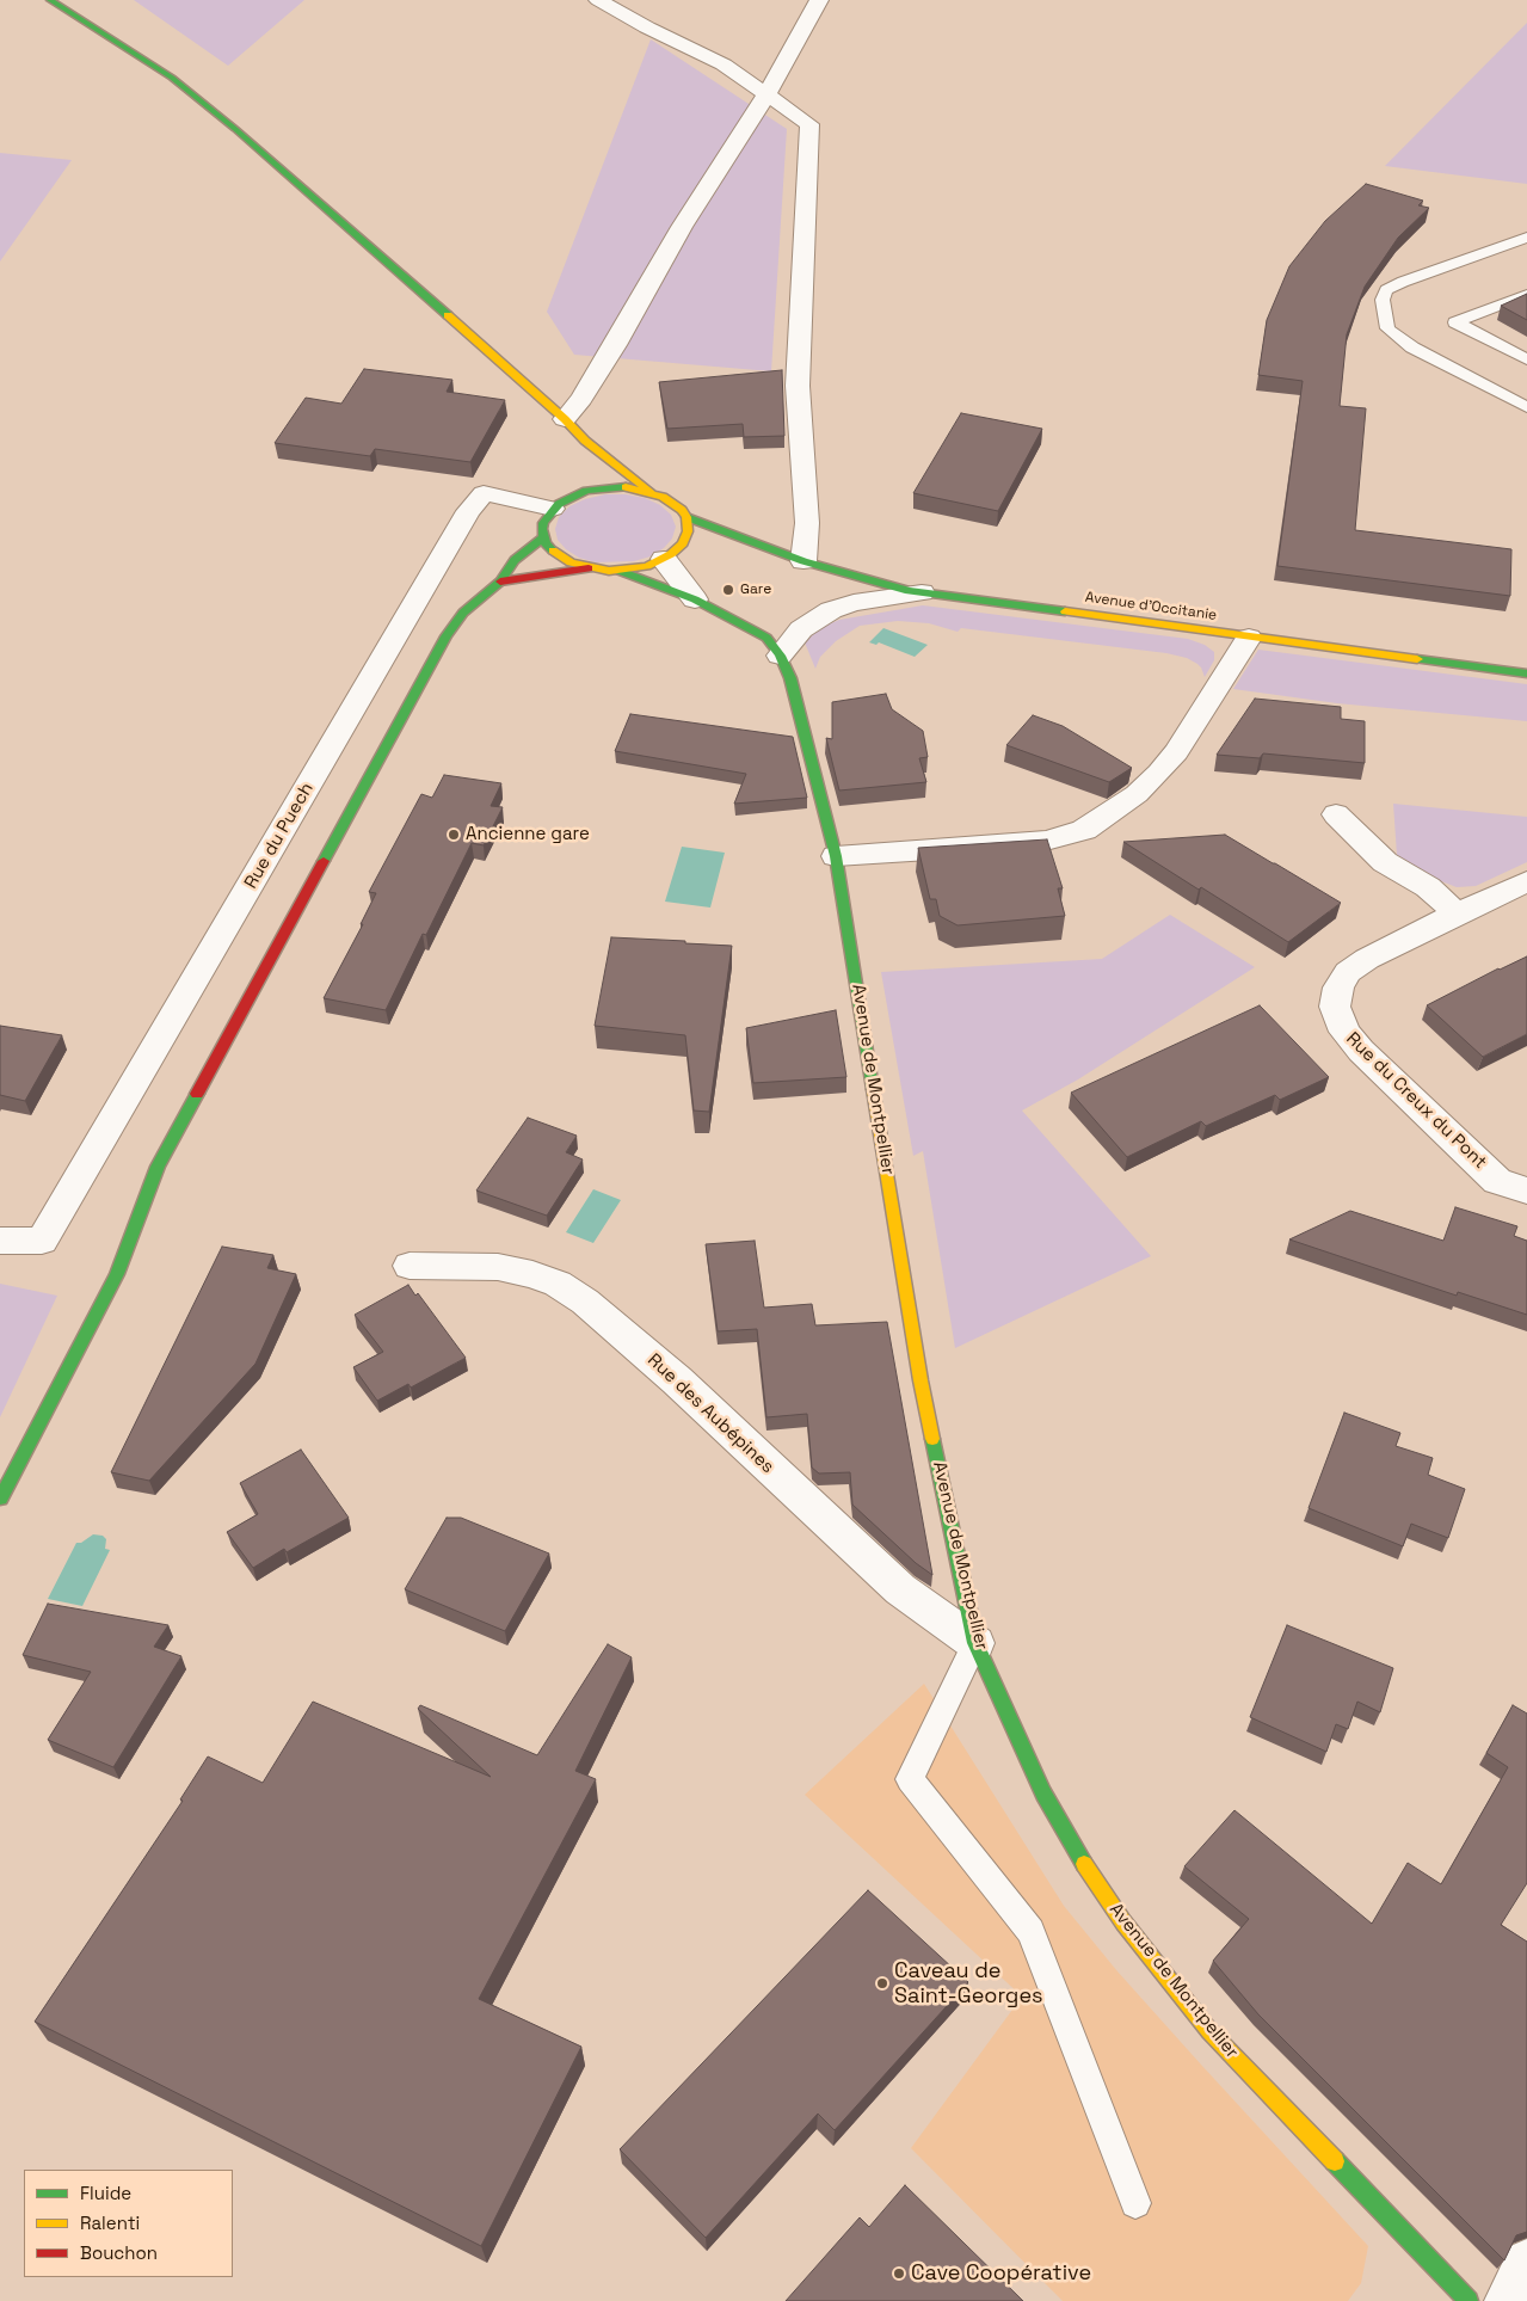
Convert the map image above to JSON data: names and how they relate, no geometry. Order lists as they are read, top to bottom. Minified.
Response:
{"streets":{"street":["Avenue d'Occitanie","Rue du Puech","Avenue de Montpellier","Rue du Creux du Pont","Rue des Aubépines"]},"crossings":[["Avenue d'Occitanie","Rue du Puech"],["Avenue d'Occitanie","Avenue de Montpellier"],["Rue du Puech","Avenue de Montpellier"],["Avenue de Montpellier","Rue des Aubépines"]],"places":["Gare","Ancienne gare","Caveau de Saint-Georges","Cave Coopérative"],"legend":["Fluide","Ralenti","Bouchon"]}
